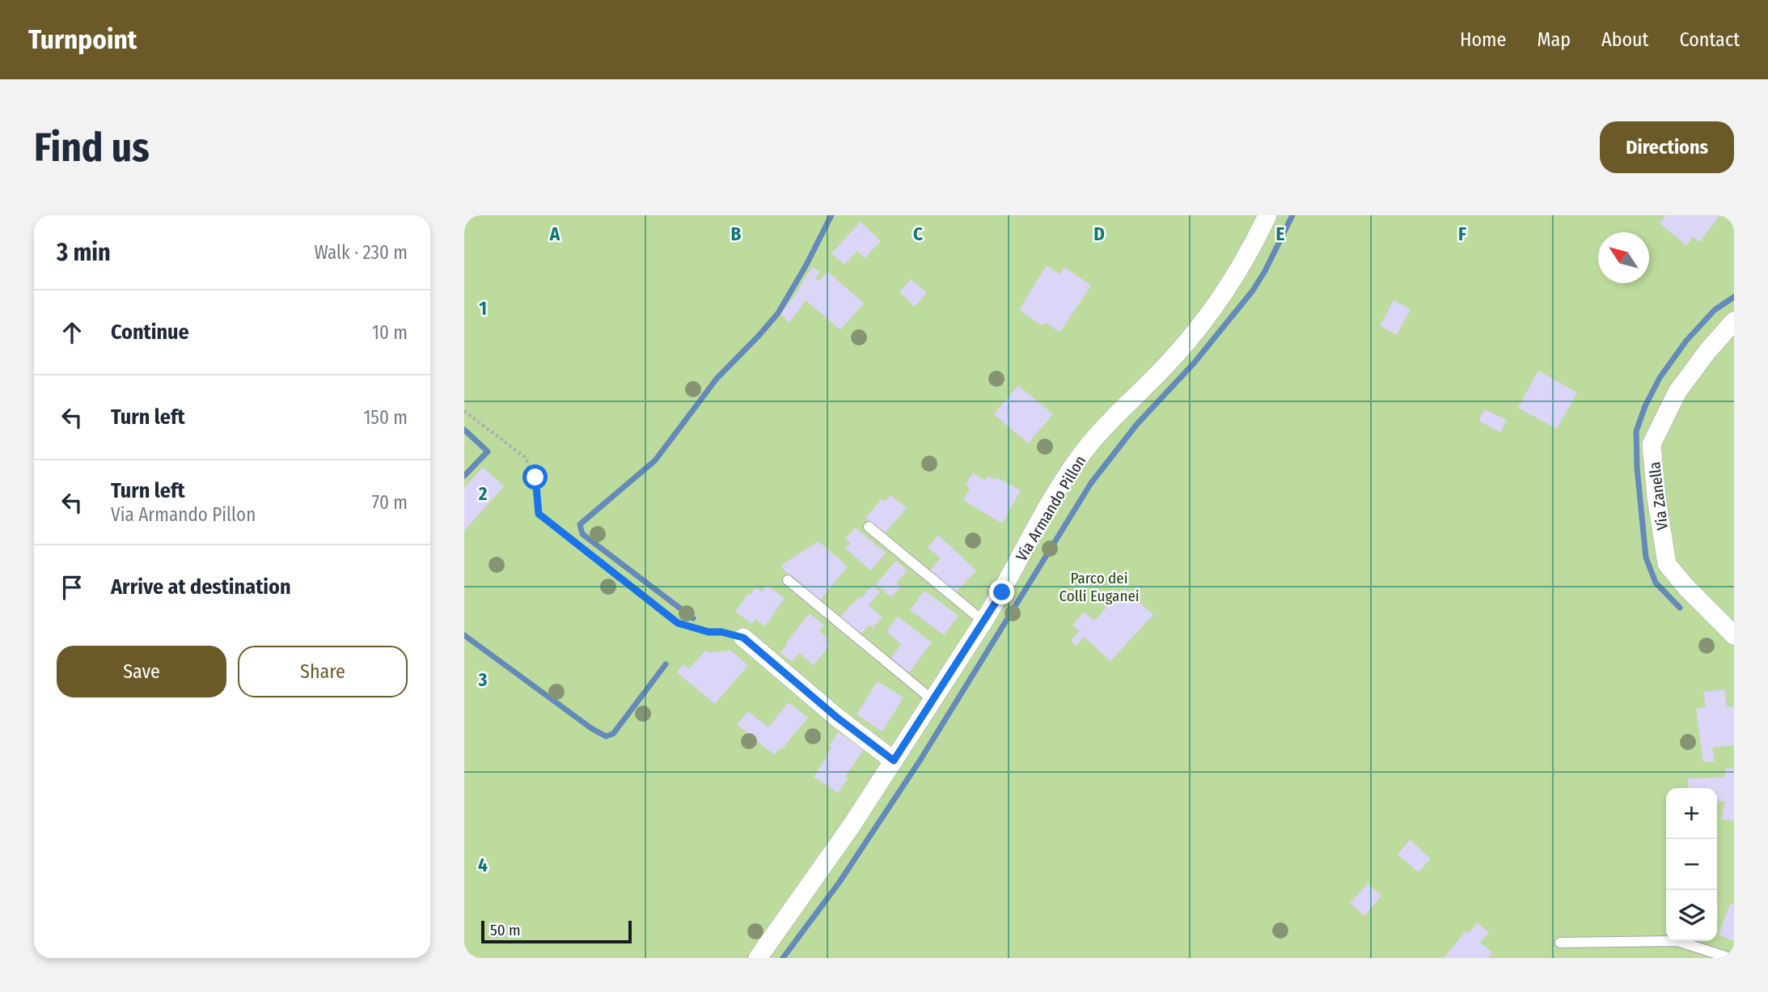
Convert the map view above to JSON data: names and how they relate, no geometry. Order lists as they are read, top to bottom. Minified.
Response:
{"streets":{"street":["Via Zanella","Via Armando Pillon"]},"parks":["Parco dei Colli Euganei"],"scale_bar":"50 m","north":"top left","page":{"header":"Turnpoint","nav":["Home","Map","About","Contact"],"buttons":["Directions",["Save","Share"]],"title":"Find us","heading":["3 min","Walk · 230 m"],"list":[["Continue","10 m"],["Turn left","150 m"],["Turn left","Via Armando Pillon","70 m"],"Arrive at destination"],"map_buttons":["+","−"],"scale":"50 m"},"grid":{"columns":["A","B","C","D","E","F"],"rows":["1","2","3","4"]}}
